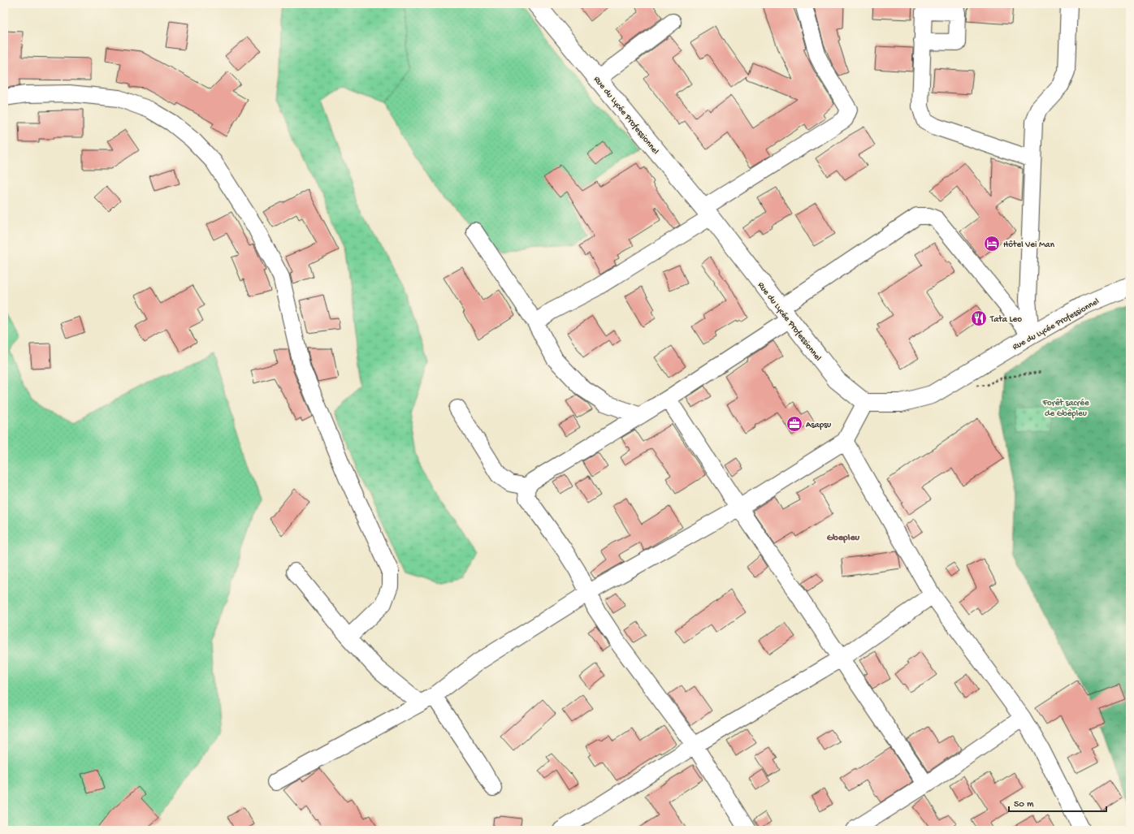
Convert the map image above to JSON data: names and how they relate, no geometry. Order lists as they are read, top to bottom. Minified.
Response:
{"streets":{"main road":["Rue du Lycée Professionnel"]},"districts":["Gbepleu"],"parks":["Forêt sacrée de Gbêpleu"],"places":{"hotel":["Hôtel Vei Man"],"restaurant":["Tata Leo"],"office":["Asapsu"]},"scale_bar":"50 m"}
